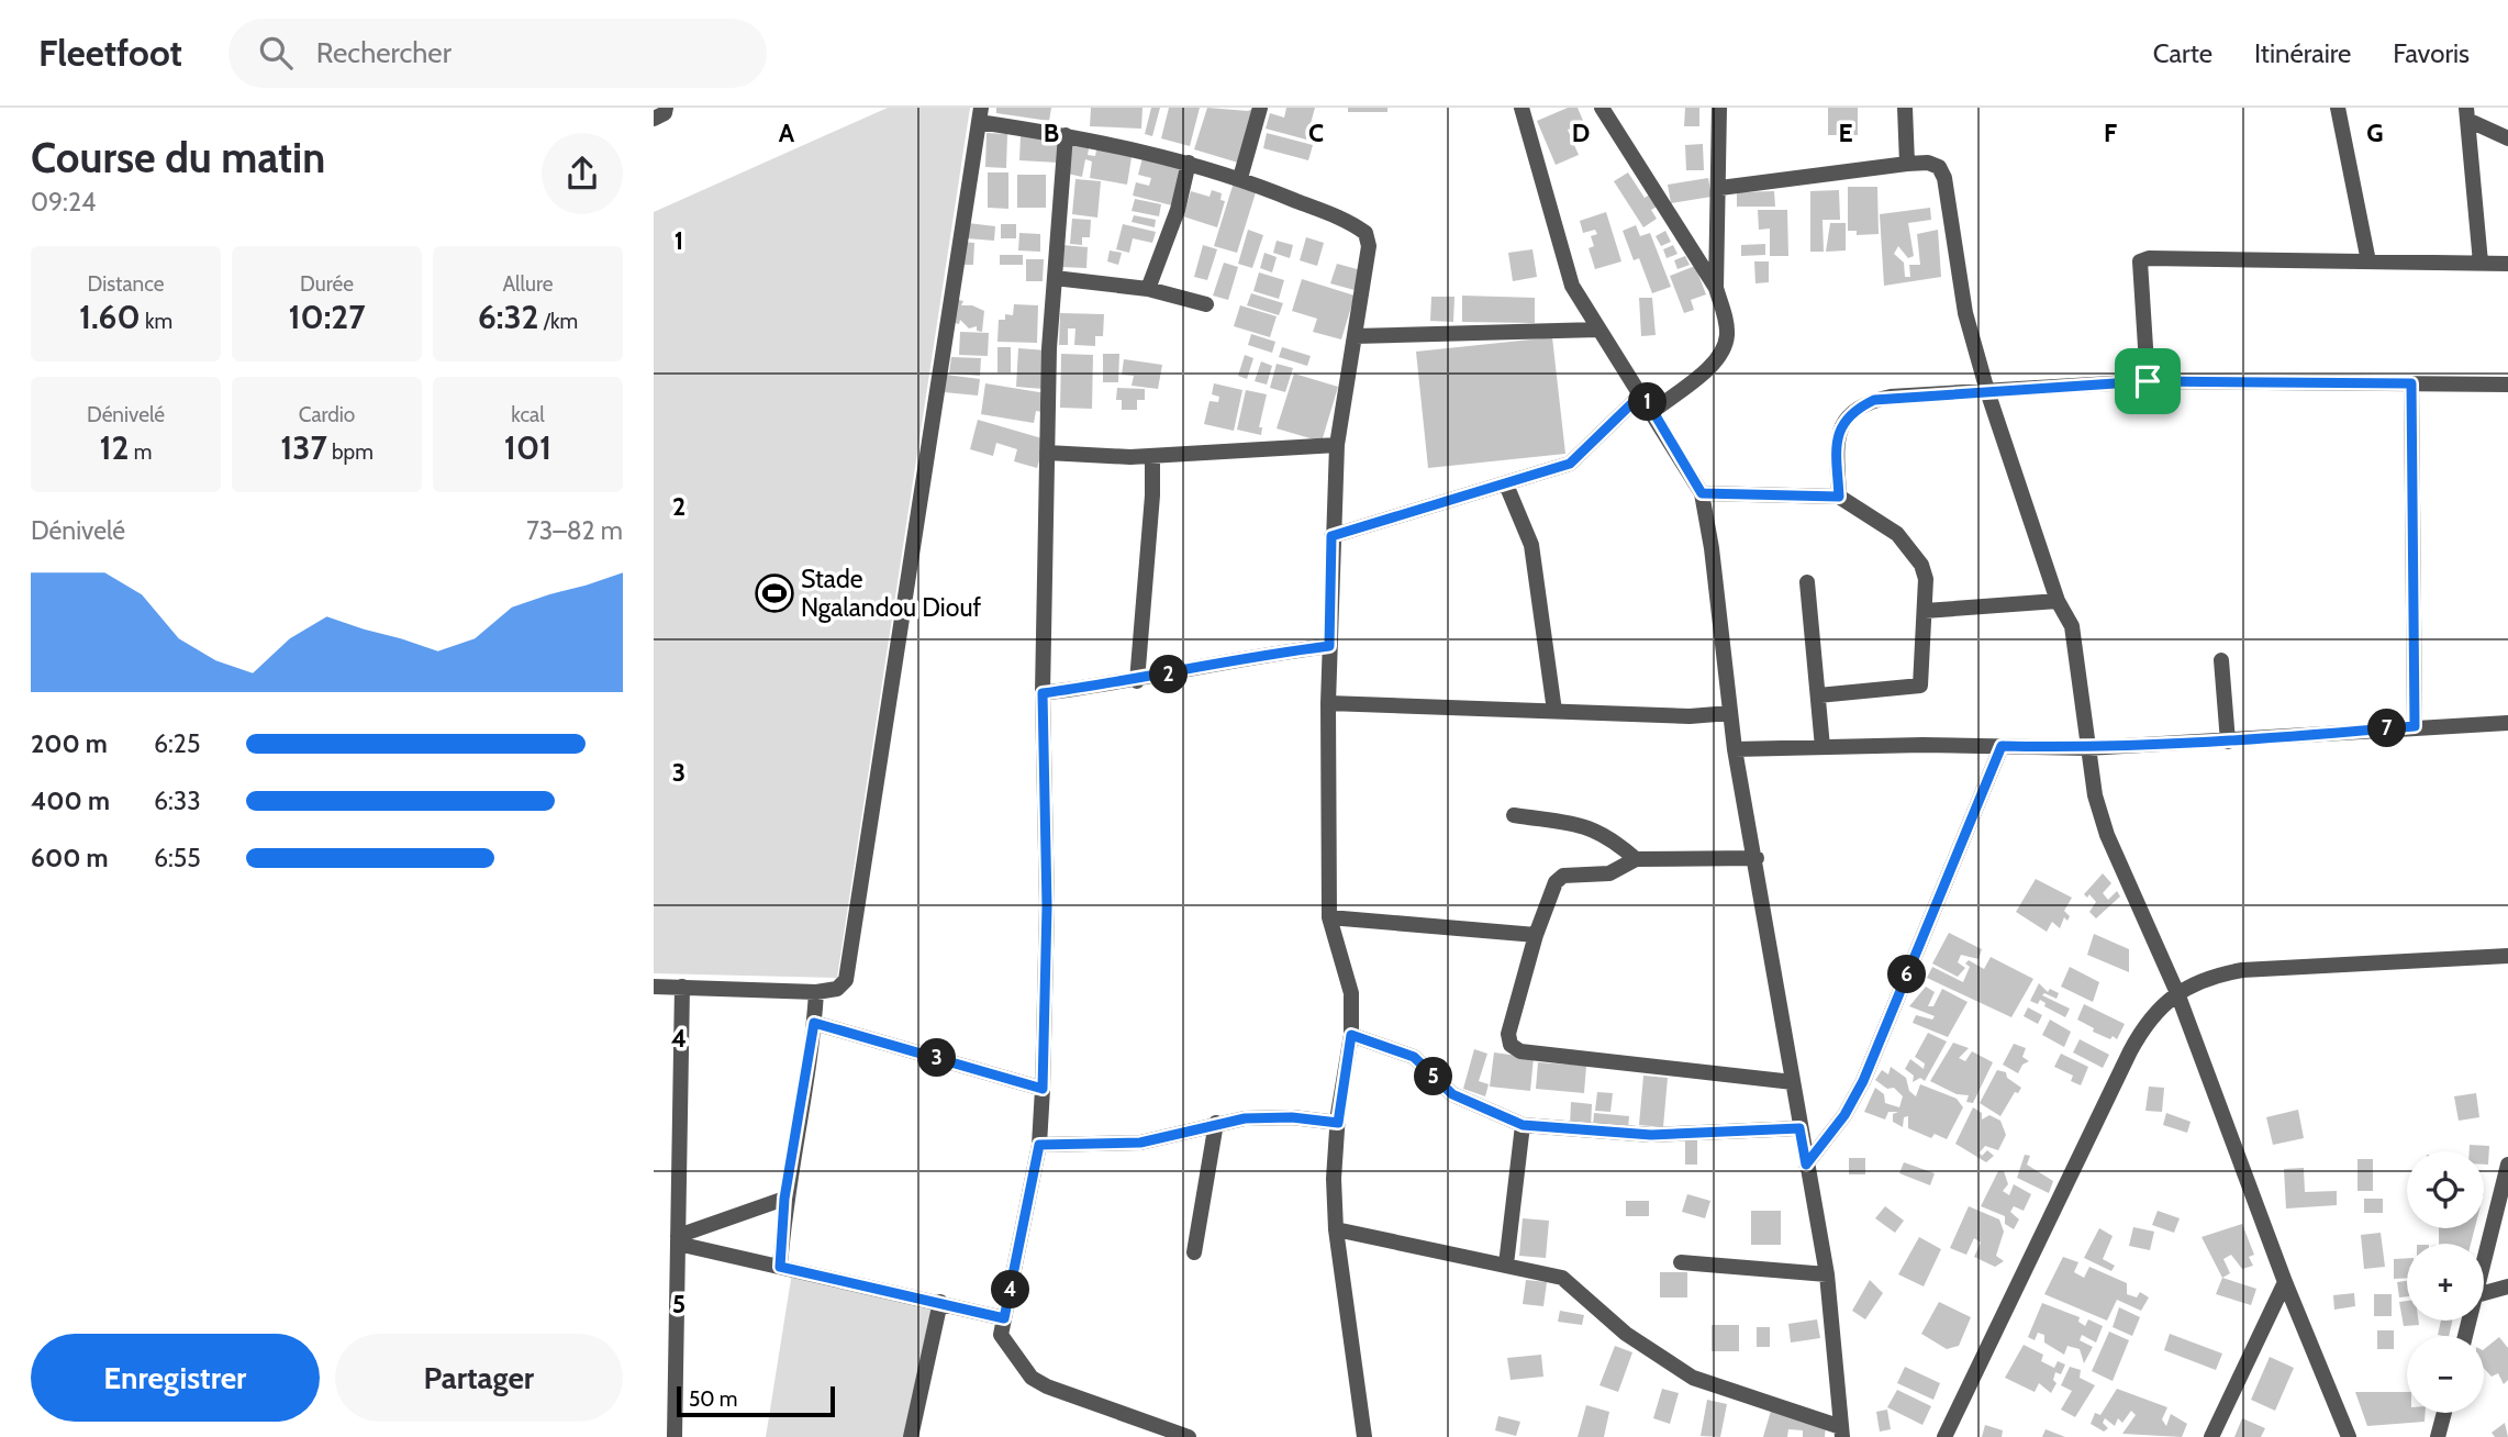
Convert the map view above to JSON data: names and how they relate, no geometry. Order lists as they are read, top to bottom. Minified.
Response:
{"places":{"sports":["Stade Ngalandou Diouf"]},"scale_bar":"50 m","page":{"header":"Fleetfoot","search":"Rechercher","nav":["Carte","Itinéraire","Favoris"],"heading":["Course du matin","09:24"],"stats":[["Distance","1.60 km"],["Durée","10:27"],["Allure","6:32 /km"],["Dénivelé","12 m"],["Cardio","137 bpm"],["kcal","101"]],"pins":["1","2","7","6","3","5","4"],"chart":["Dénivelé","73–82 m"],"list":[{"name":"200 m","note":"6:25"},{"name":"400 m","note":"6:33"},{"name":"600 m","note":"6:55"}],"map_buttons":["+","−"],"buttons":["Enregistrer","Partager"],"scale":"50 m"},"grid":{"columns":["A","B","C","D","E","F","G"],"rows":["1","2","3","4","5"]}}
